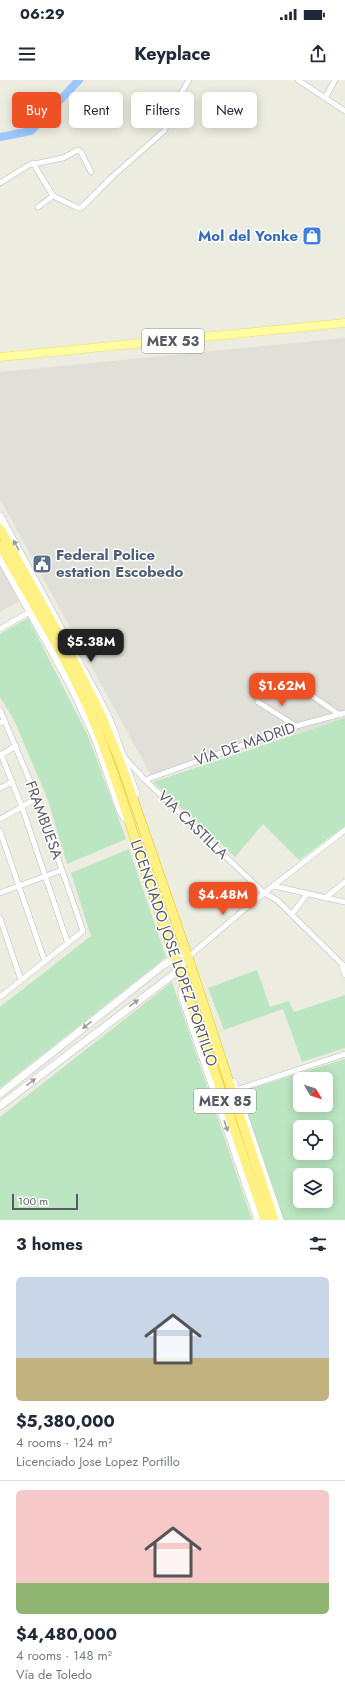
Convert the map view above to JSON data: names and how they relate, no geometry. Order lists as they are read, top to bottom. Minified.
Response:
{"streets":{"highway":["LICENCIADO JOSE LOPEZ PORTILLO","MEX 85"],"main road":["MEX 53"],"street":["VÍA DE MADRID","FRAMBUESA","VIA CASTILLA"]},"crossings":[["VÍA DE MADRID","VIA CASTILLA"],["VIA CASTILLA","LICENCIADO JOSE LOPEZ PORTILLO"]],"places":{"shop":["Mol del Yonke"],"public building":["Federal Police estation Escobedo"]},"scale_bar":"100 m","north":"bottom right","page":{"status":"06:29","header":"Keyplace","chip":["Buy","Rent","Filters","New"],"price":["$5.38M","$1.62M","$4.48M"],"scale":"100 m","heading":"3 homes","list":[{"name":"$5,380,000","note":"4 rooms · 124 m² · Licenciado Jose Lopez Portillo"},{"name":"$4,480,000","note":"4 rooms · 148 m² · Vía de Toledo"}]}}
